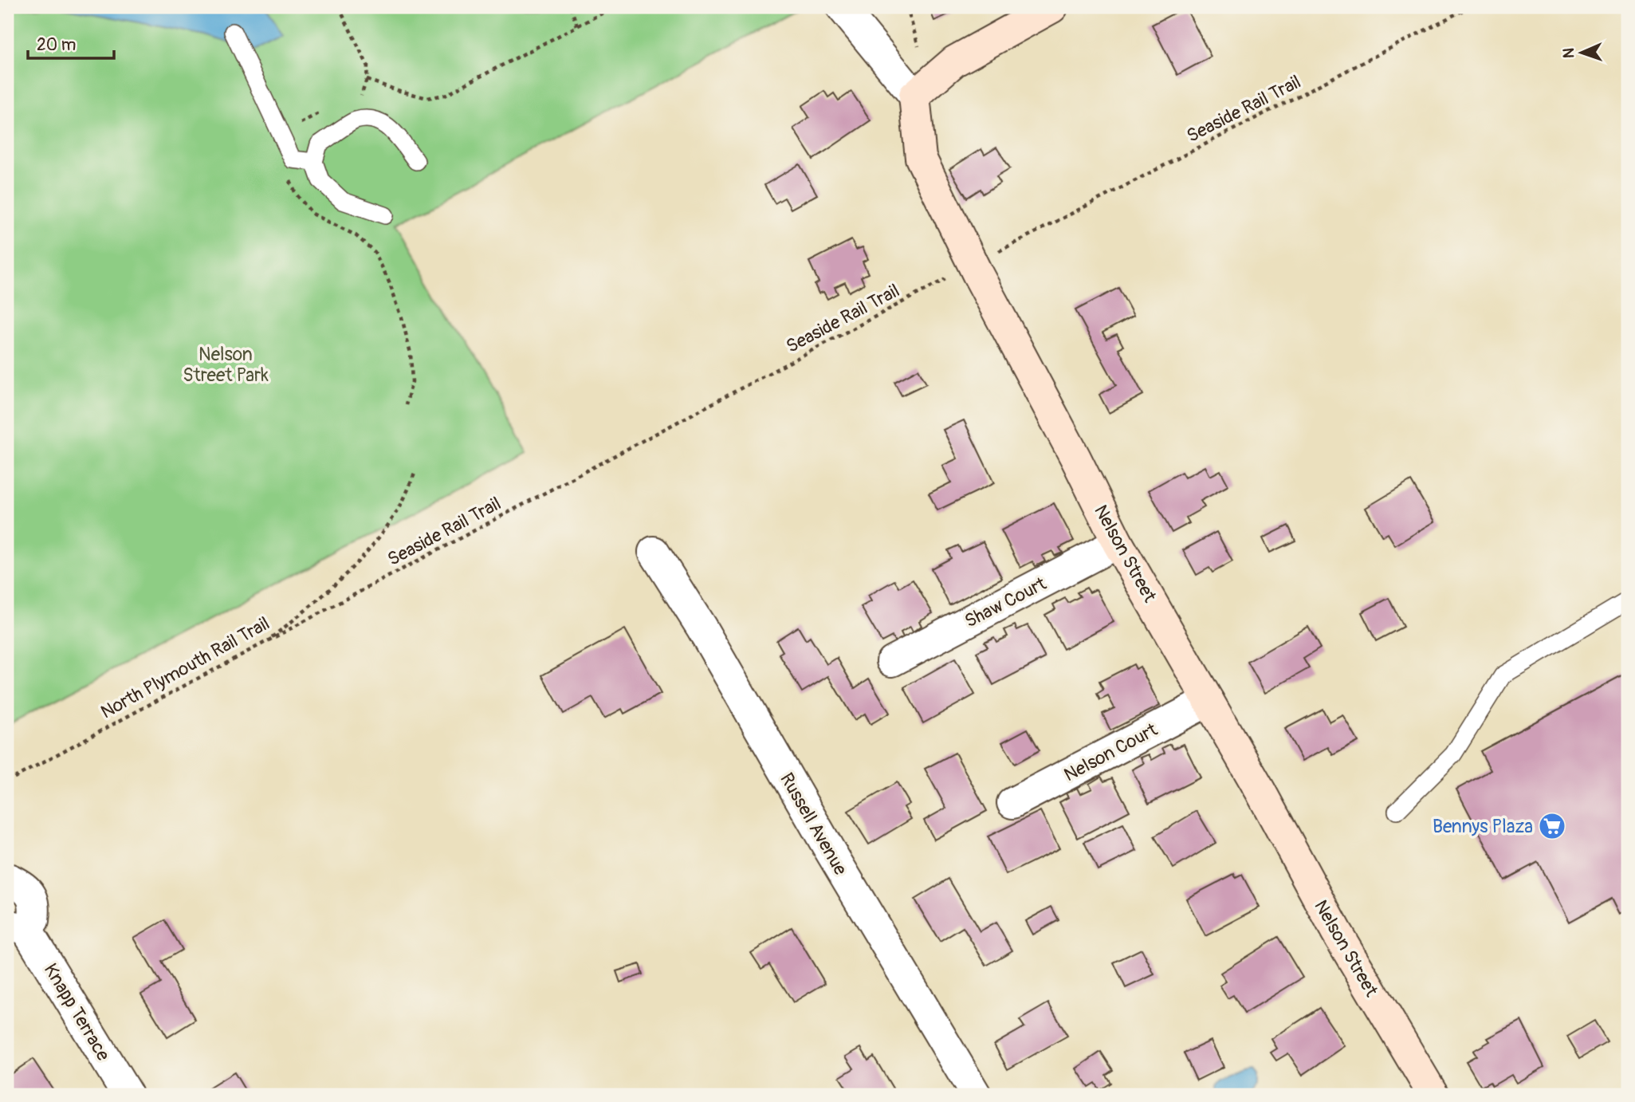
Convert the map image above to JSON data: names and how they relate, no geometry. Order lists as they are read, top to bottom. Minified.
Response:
{"streets":{"main road":["Nelson Street"],"street":["Shaw Court","Nelson Court","Russell Avenue","Knapp Terrace"],"path":["Seaside Rail Trail","North Plymouth Rail Trail"]},"crossings":[["Seaside Rail Trail","Nelson Street"],["Seaside Rail Trail","North Plymouth Rail Trail"],["Nelson Street","Shaw Court"],["Nelson Street","Nelson Court"]],"parks":["Nelson Street Park"],"places":{"supermarket":["Bennys Plaza"]},"scale_bar":"20 m","north":"left"}
